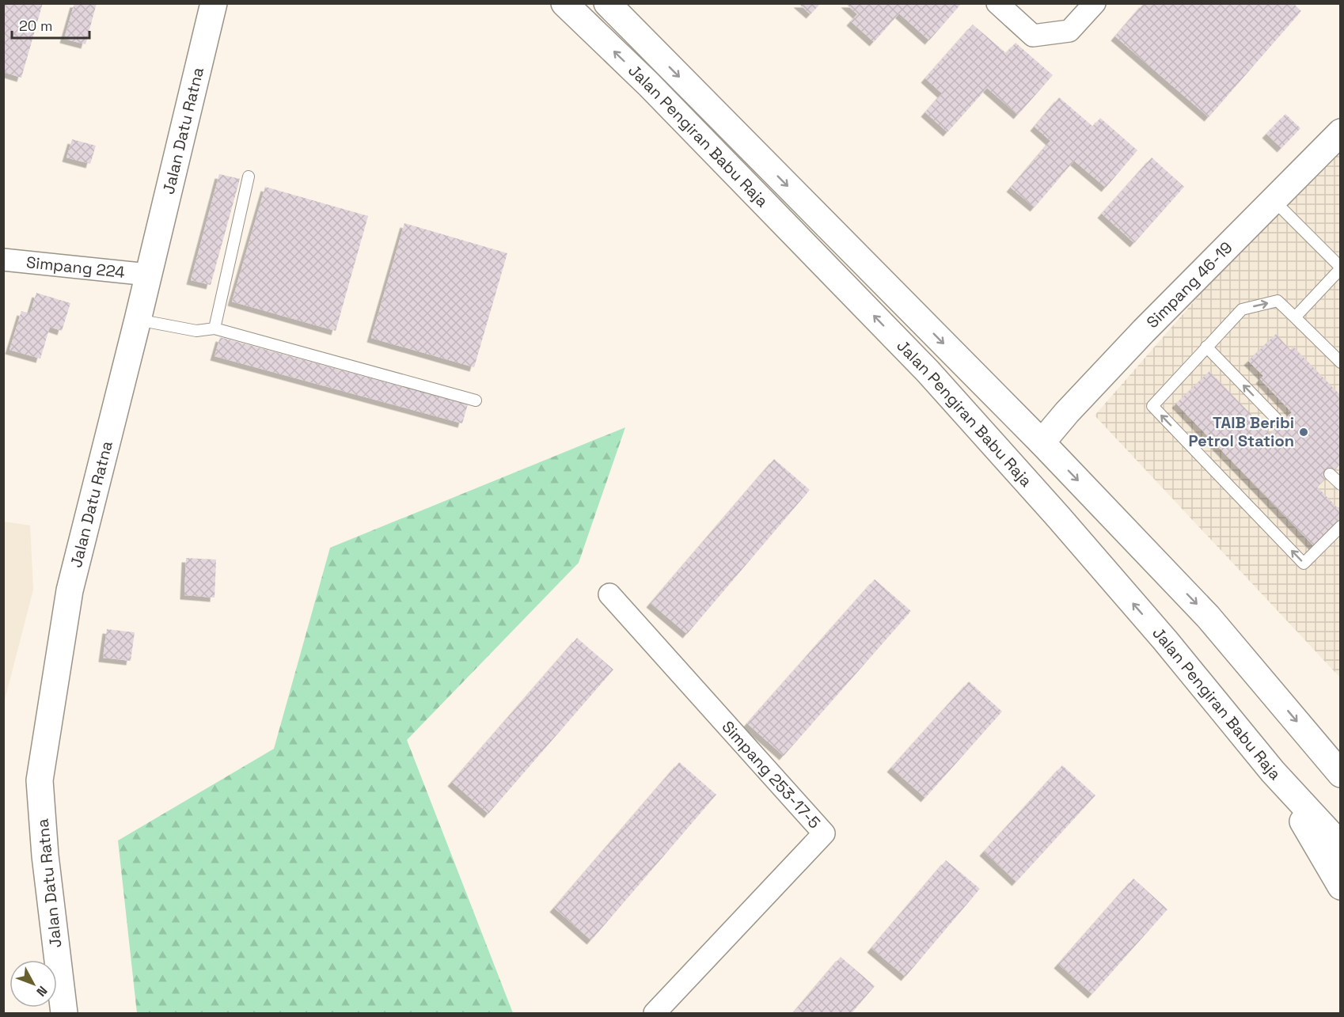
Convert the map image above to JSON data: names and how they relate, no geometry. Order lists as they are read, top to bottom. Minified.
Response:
{"streets":{"main road":["Jalan Datu Ratna","Jalan Pengiran Babu Raja","Simpang 46-19"],"street":["Simpang 224","Simpang 253-17-5"]},"crossings":[["Jalan Datu Ratna","Simpang 224"],["Jalan Pengiran Babu Raja","Simpang 46-19"]],"places":["TAIB Beribi Petrol Station"],"scale_bar":"20 m","north":"bottom right"}
